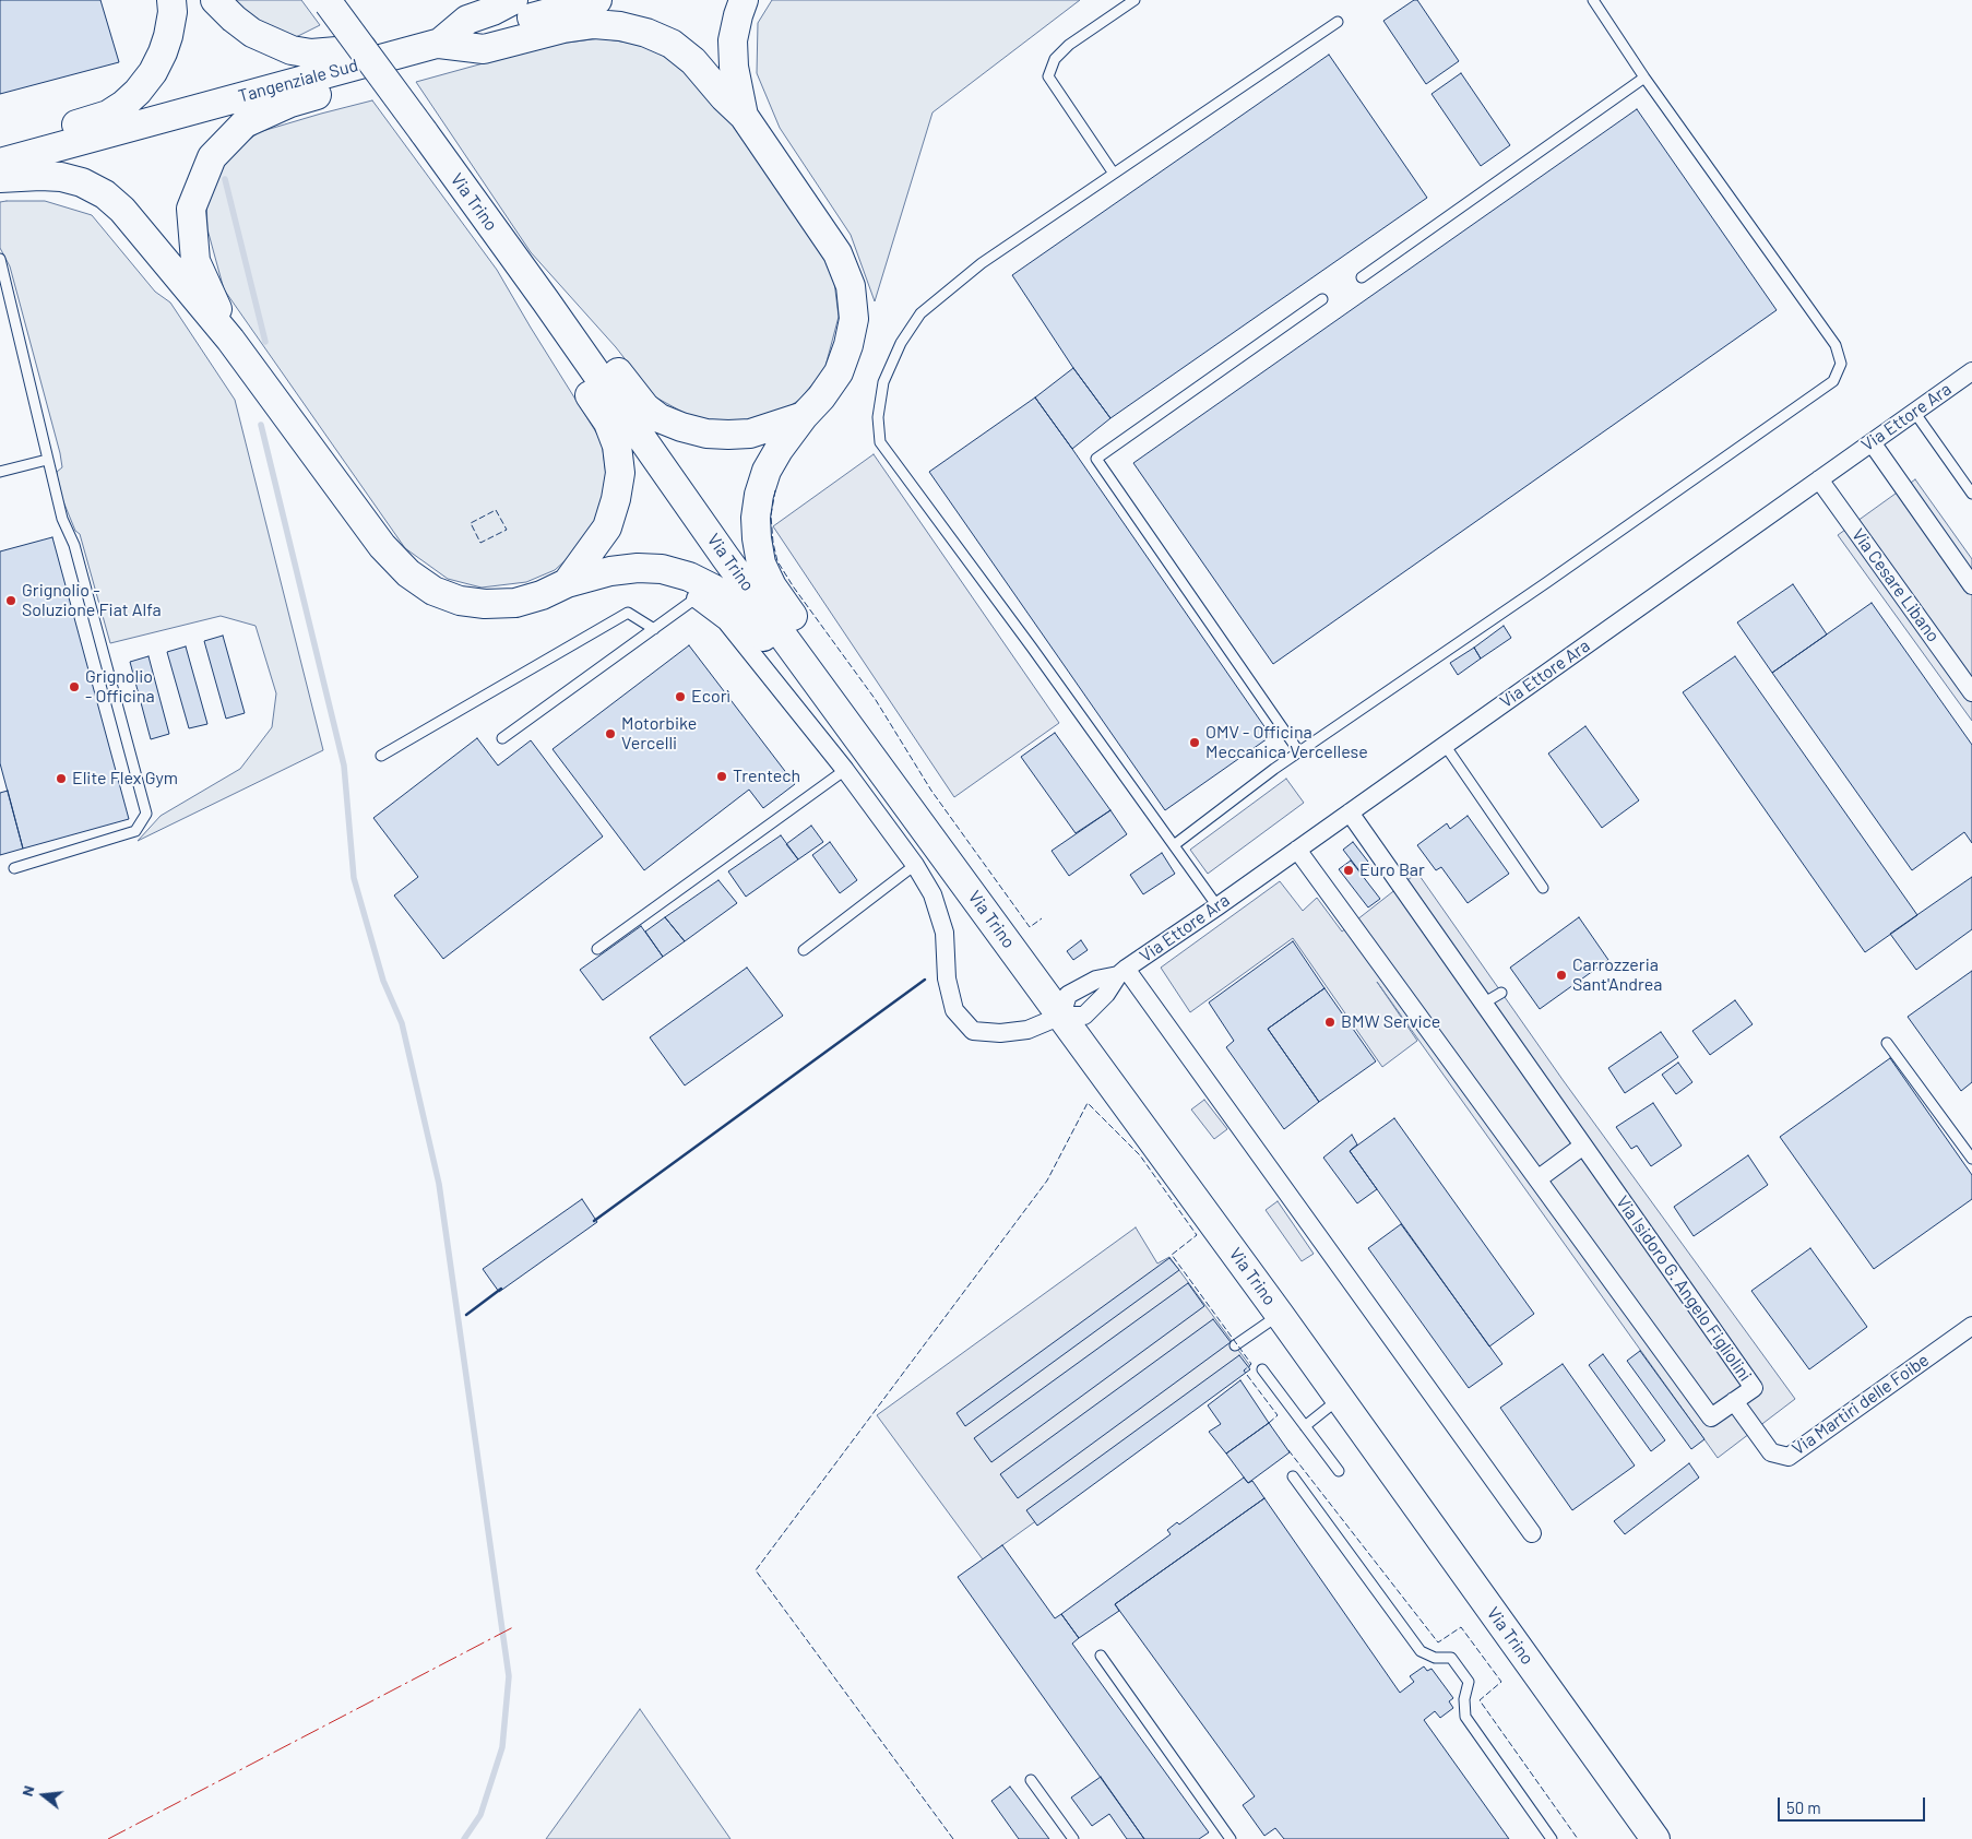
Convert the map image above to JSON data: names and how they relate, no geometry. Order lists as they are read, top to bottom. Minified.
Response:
{"streets":{"main road":["Tangenziale Sud","Via Trino"],"street":["Via Ettore Ara","Via Cesare Libano","Via Isidoro G. Angelo Figliolini","Via Martiri delle Foibe"]},"crossings":[["Via Trino","Via Ettore Ara"],["Via Ettore Ara","Via Cesare Libano"],["Via Ettore Ara","Via Isidoro G. Angelo Figliolini"],["Via Isidoro G. Angelo Figliolini","Via Martiri delle Foibe"]],"places":["Grignolio - Soluzione Fiat Alfa","Grignolio - Officina","Ecorì","Motorbike Vercelli","OMV - Officina Meccanica Vercellese","Trentech","Elite Flex Gym","Euro Bar","Carrozzeria Sant'Andrea","BMW Service"],"scale_bar":"50 m","north":"left"}
